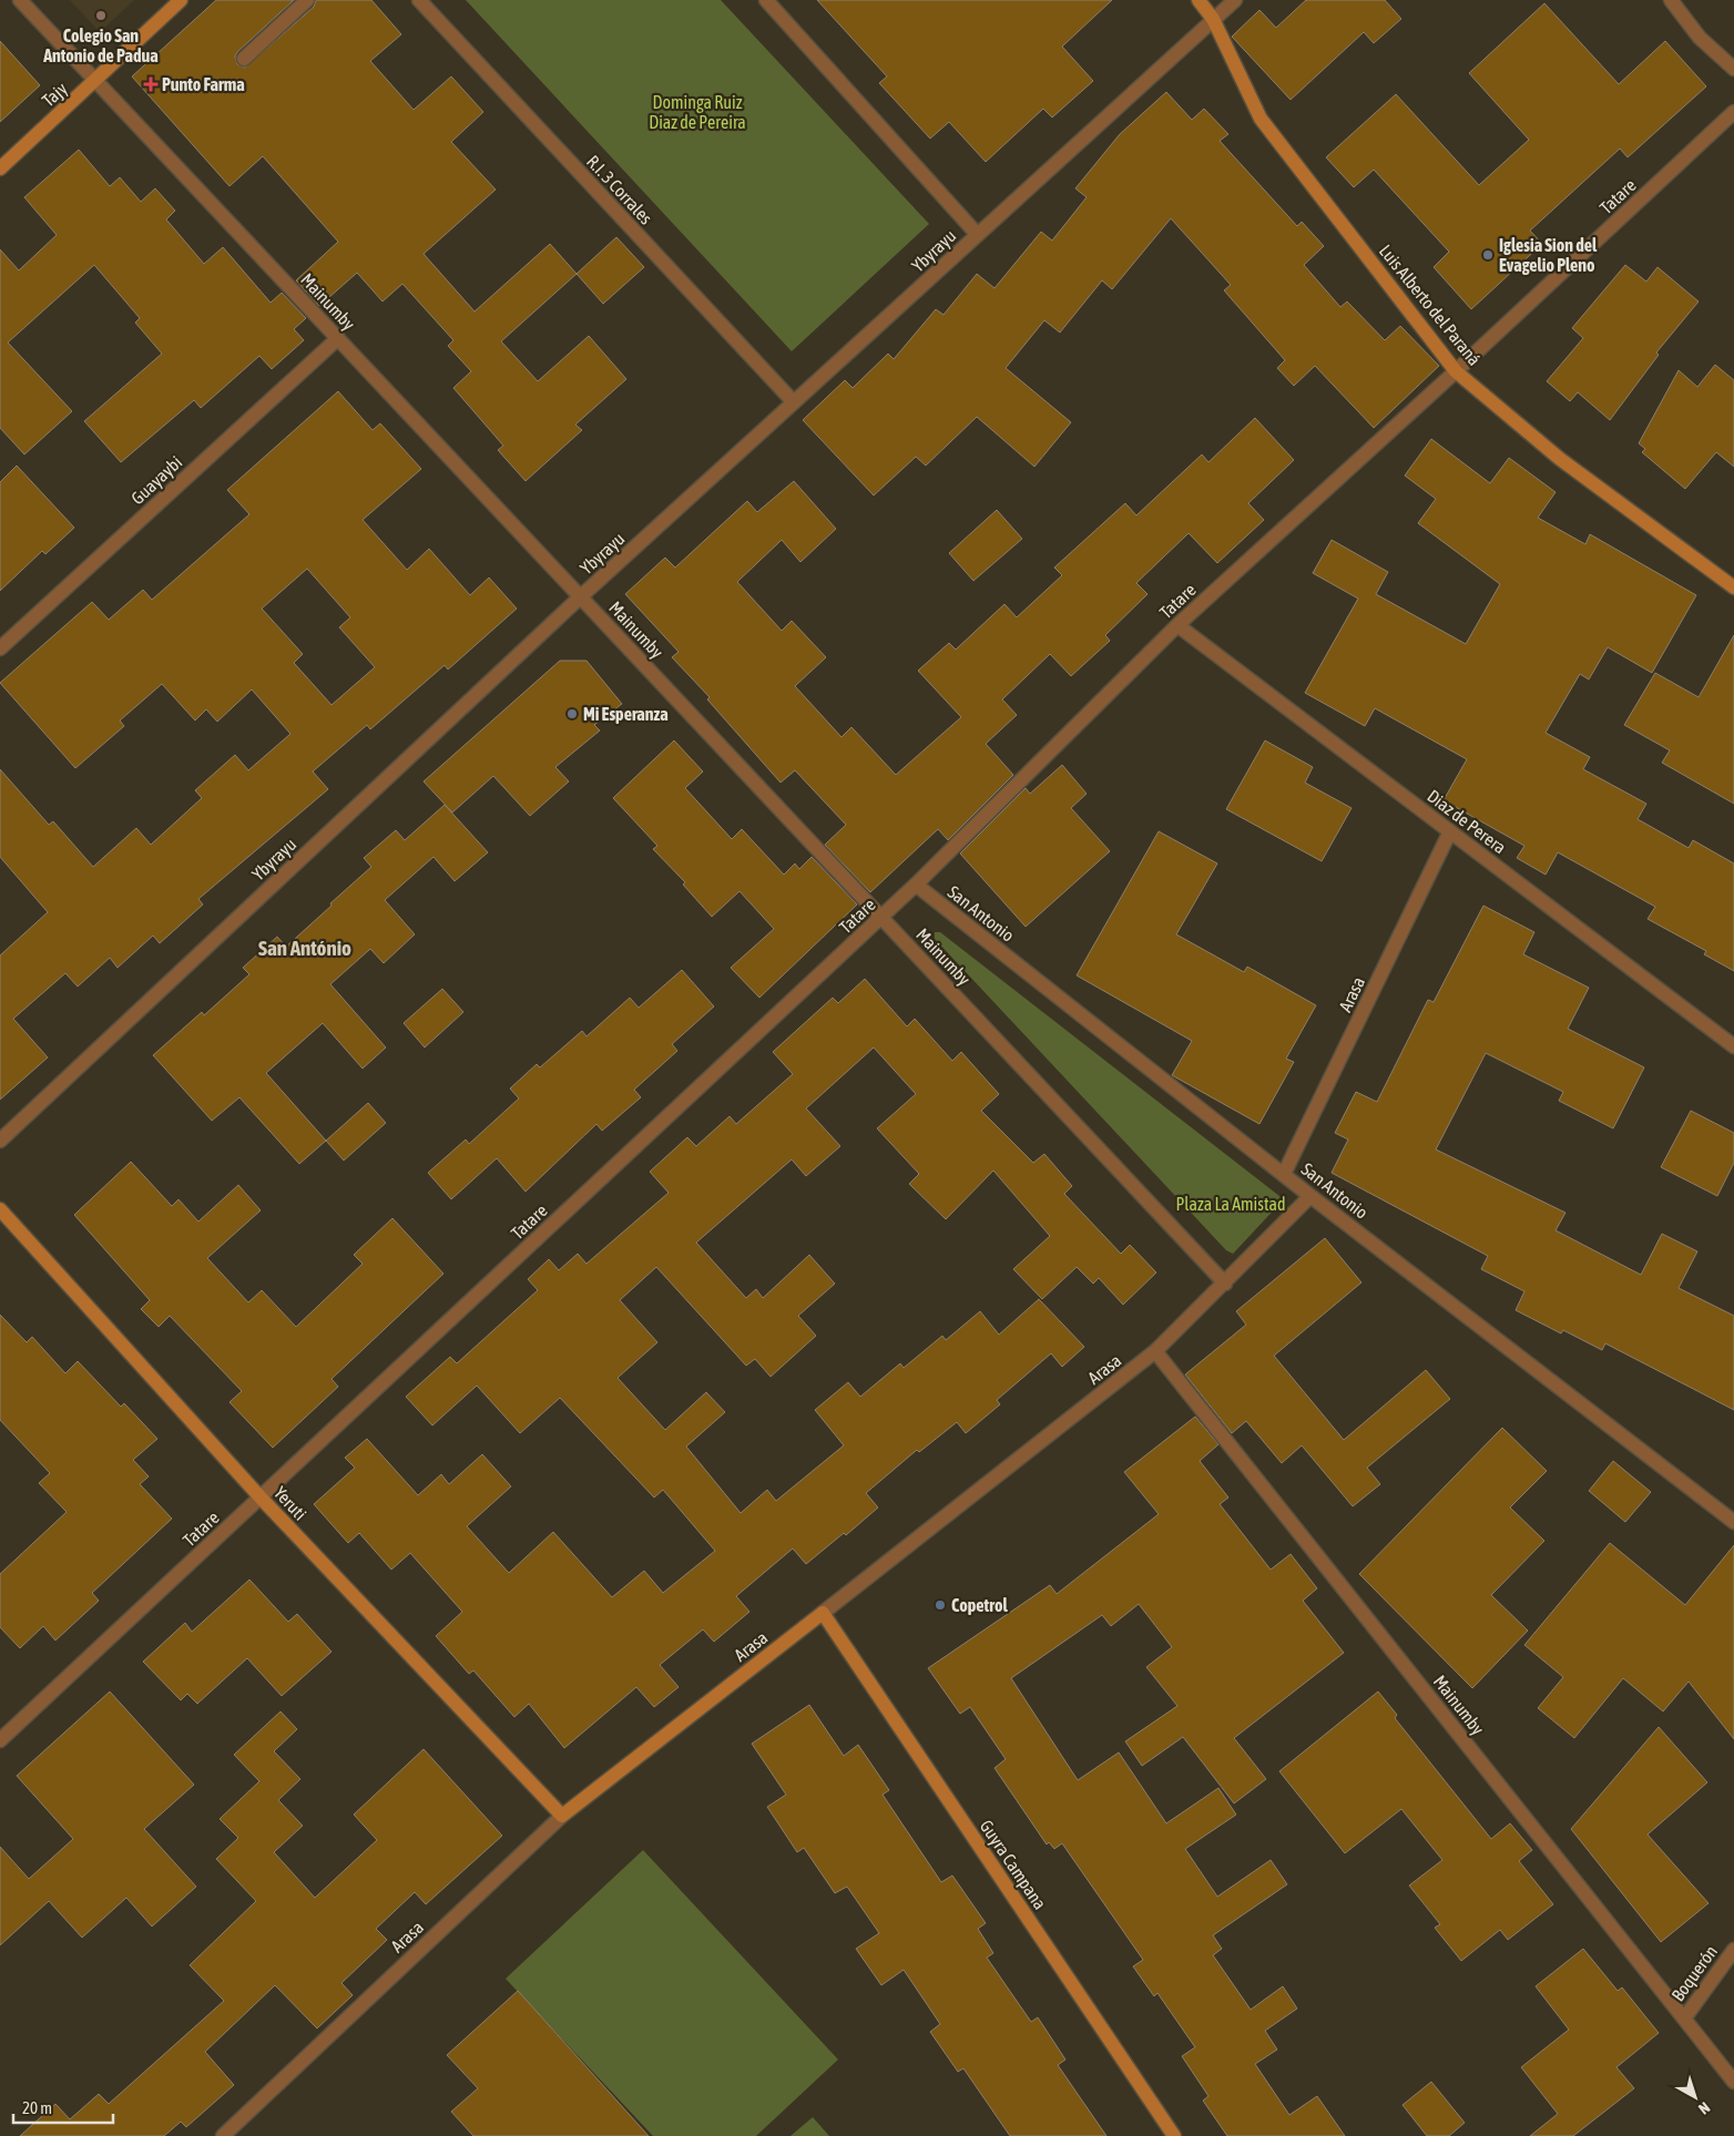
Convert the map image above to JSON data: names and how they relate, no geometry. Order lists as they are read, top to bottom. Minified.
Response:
{"streets":{"street":["Tajy","R.I. 3 Corrales","Tatare","Ybyrayu","Mainumby","Luis Alberto del Paraná","Guayaybi","Diaz de Perera","San Antonio","Arasa","Yeruti","Guyra Campana","Boquerón"]},"crossings":[["Tajy","Mainumby"],["R.I. 3 Corrales","Ybyrayu"],["Tatare","Mainumby"],["Tatare","Luis Alberto del Paraná"],["Tatare","Diaz de Perera"],["Tatare","San Antonio"],["Tatare","Yeruti"],["Ybyrayu","Mainumby"],["Ybyrayu","Luis Alberto del Paraná"],["Mainumby","Guayaybi"],["Mainumby","Arasa"],["Mainumby","Boquerón"],["Diaz de Perera","Arasa"],["San Antonio","Arasa"],["Arasa","Yeruti"],["Arasa","Guyra Campana"]],"districts":["San António"],"parks":["Dominga Ruiz Diaz de Pereira","Plaza La Amistad"],"places":{"other":["Colegio San Antonio de Padua","Iglesia Sion del Evagelio Pleno","Mi Esperanza","Copetrol"],"health":["Punto Farma"]},"scale_bar":"20 m","north":"bottom right"}
